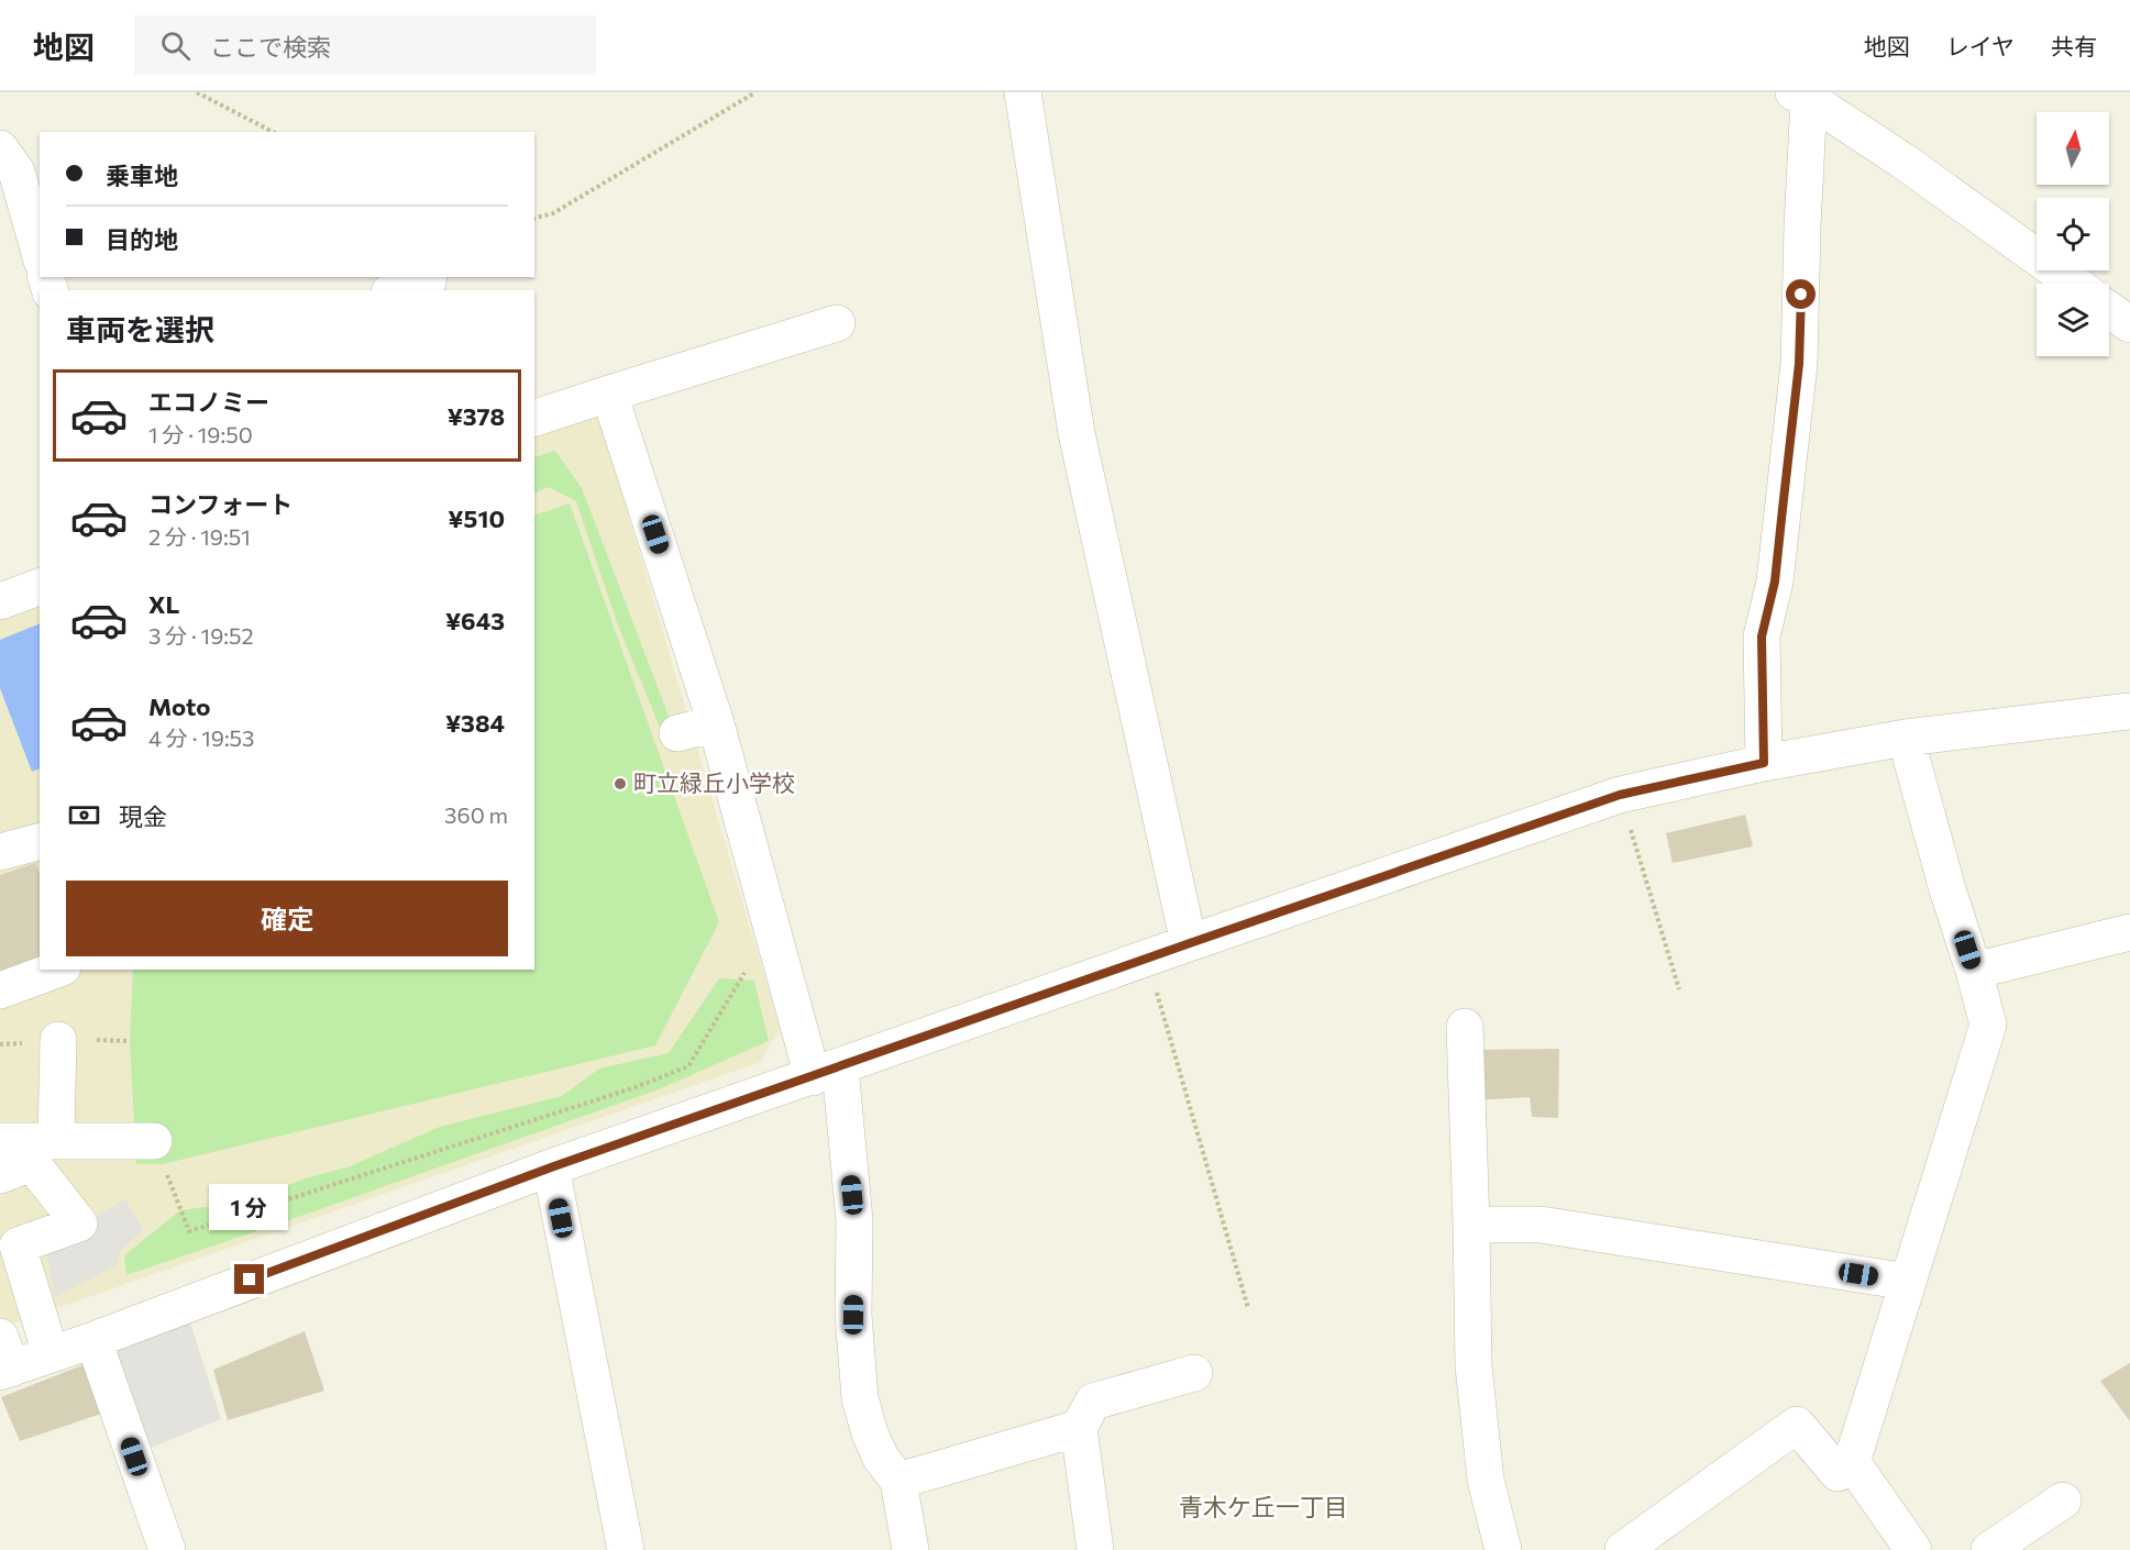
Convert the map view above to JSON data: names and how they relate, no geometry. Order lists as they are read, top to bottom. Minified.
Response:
{"districts":["青木ケ丘一丁目"],"places":["町立緑丘小学校"],"north":"top","page":{"header":"地図","search":"ここで検索","nav":["地図","レイヤ","共有"],"banner":["乗車地","目的地"],"heading":"車両を選択","list":[{"name":"エコノミー","note":"1 分 · 19:50","value":"¥378"},{"name":"コンフォート","note":"2 分 · 19:51","value":"¥510"},{"name":"XL","note":"3 分 · 19:52","value":"¥643"},{"name":"Moto","note":"4 分 · 19:53","value":"¥384"}],"pay":["現金","360 m"],"buttons":"確定","bubble":"1 分"}}
